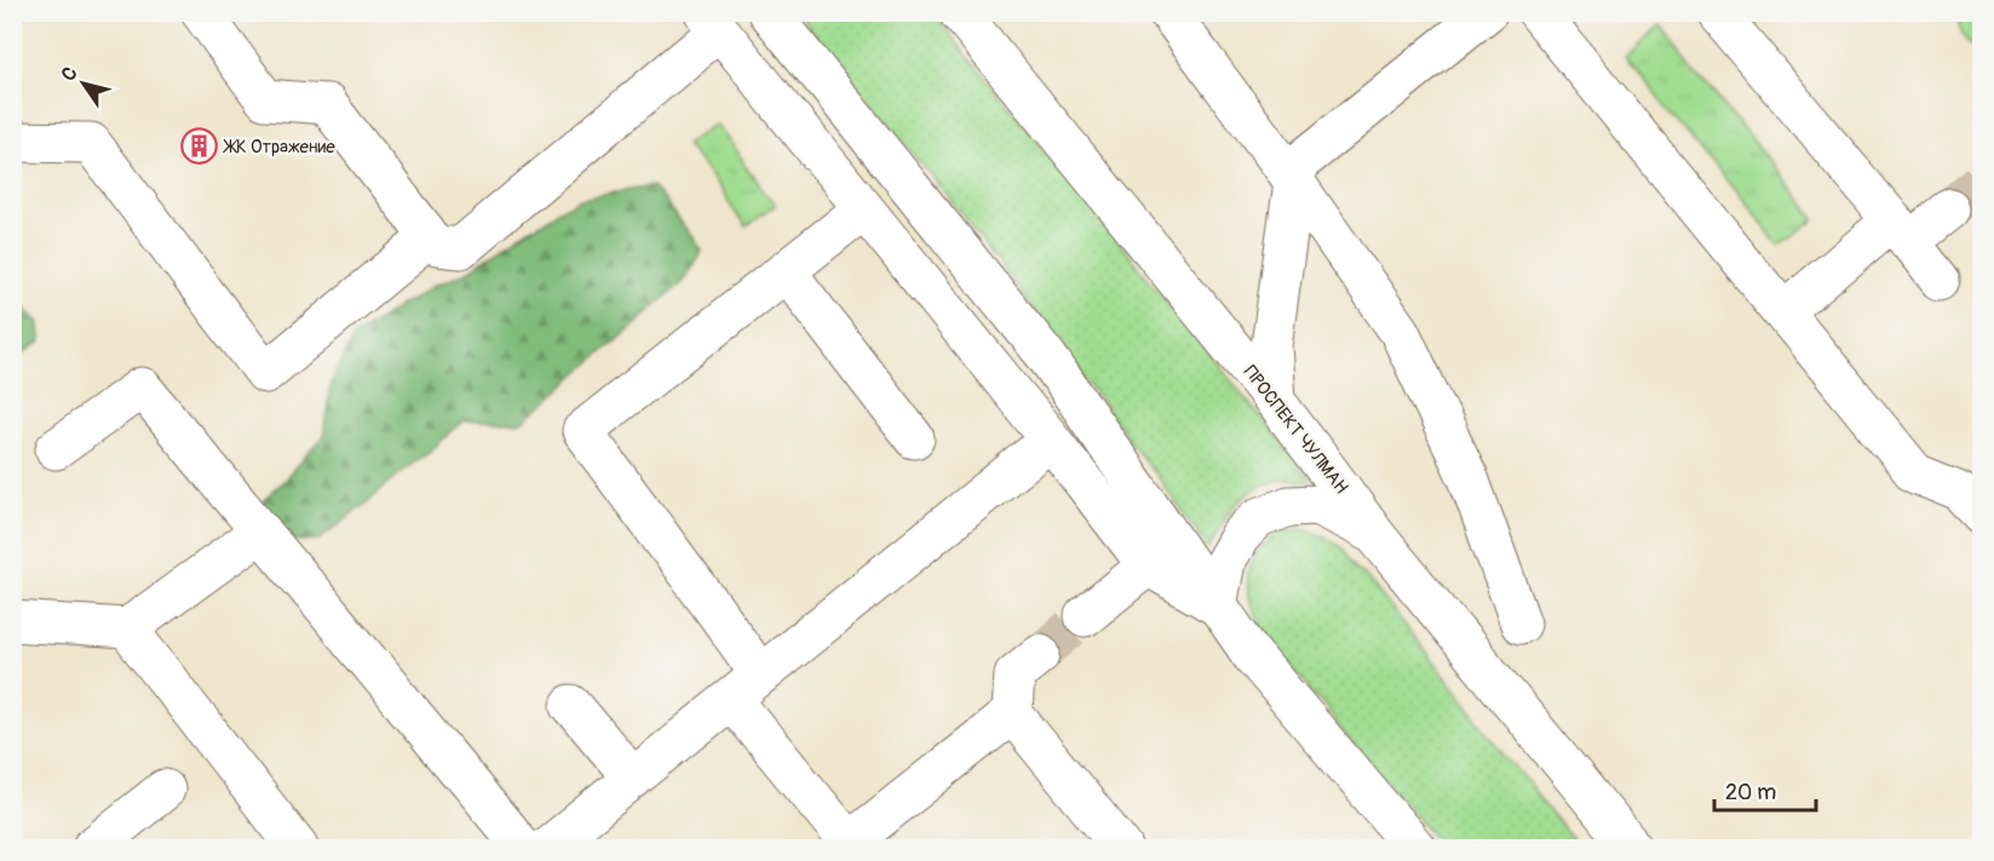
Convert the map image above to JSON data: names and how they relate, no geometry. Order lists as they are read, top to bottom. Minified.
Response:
{"streets":{"main road":["ПРОСПЕКТ ЧУЛМАН"]},"places":{"building":["ЖК Отражение"]},"scale_bar":"20 m","north":"top left"}
